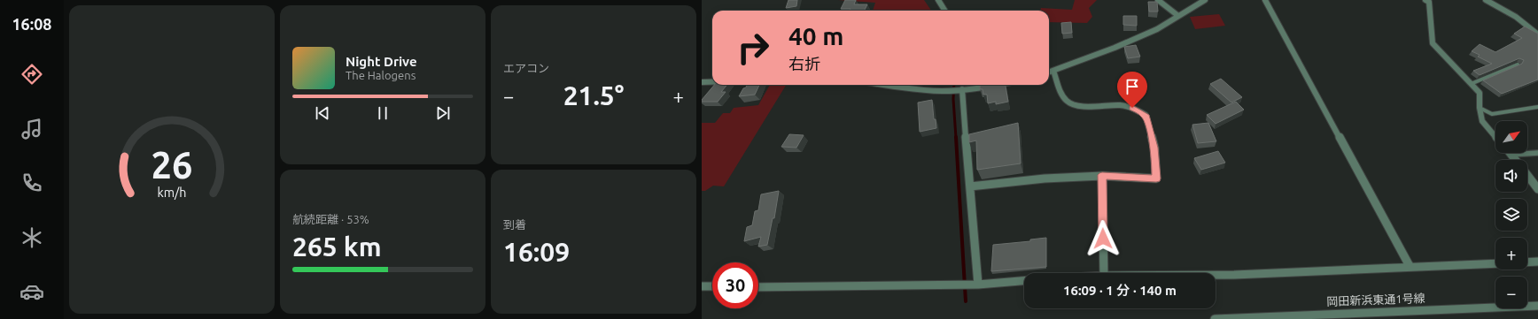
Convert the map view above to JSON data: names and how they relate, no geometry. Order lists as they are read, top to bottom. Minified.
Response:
{"streets":{"street":["岡田新浜東通1号線"]},"north":"top right","page":{"tabs":"16:08","tile":["エアコン",["航続距離 · 53%","265 km"],["到着","16:09"]],"turn":["40 m","右折"],"song":["Night Drive","The Halogens"],"heat":["−","21.5°","+"],"map_buttons":["+","−"],"limit":"30","trip":"16:09 · 1 分 · 140 m","gauge":["26","km/h"]}}
